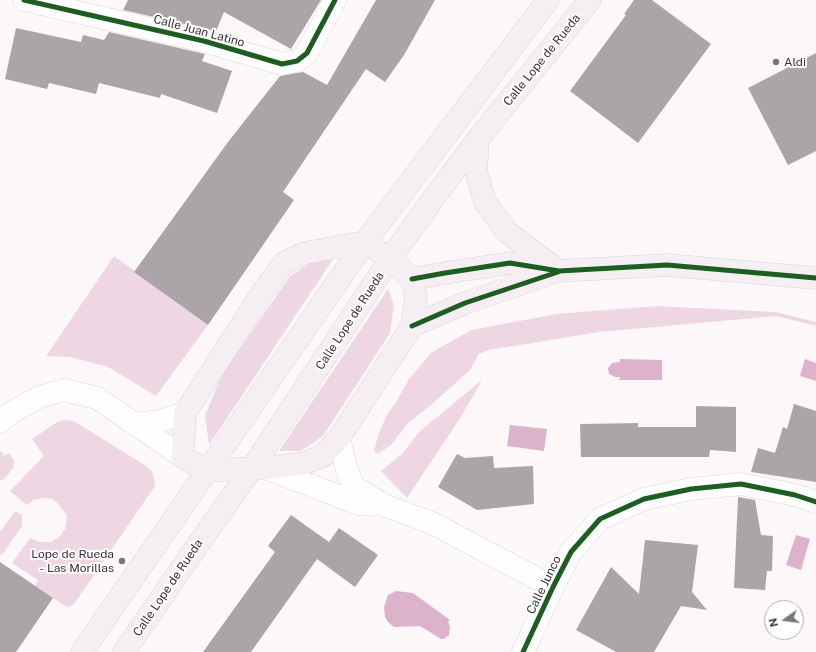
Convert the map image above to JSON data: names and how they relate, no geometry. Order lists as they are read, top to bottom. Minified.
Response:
{"streets":{"main road":["Calle Lope de Rueda"],"street":["Calle Juan Latino","Calle Junco"]},"crossings":[["Calle Lope de Rueda","Calle Junco"]],"places":["Aldi","Lope de Rueda - Las Morillas"],"north":"left"}
